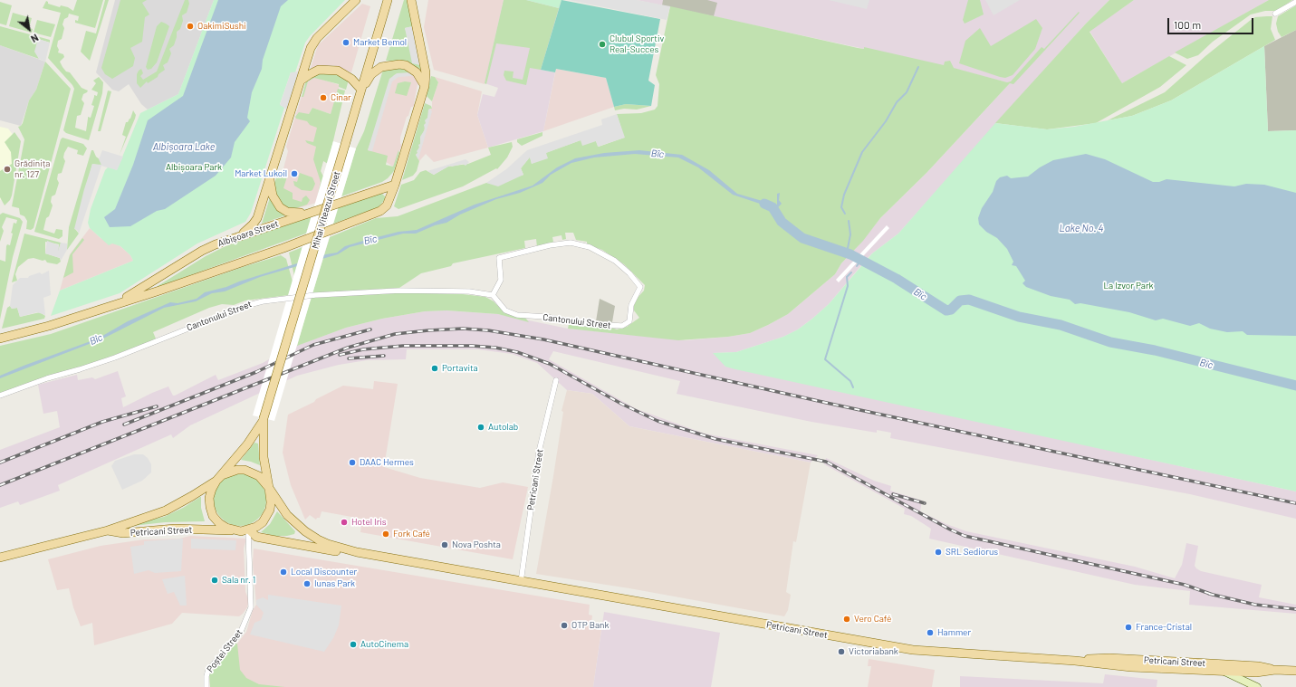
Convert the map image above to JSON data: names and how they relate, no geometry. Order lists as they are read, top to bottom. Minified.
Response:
{"streets":{"main road":["Mihai Viteazul Street","Albișoara Street","Petricani Street"],"street":["Cantonului Street","Poștei Street"]},"crossings":[["Mihai Viteazul Street","Petricani Street"],["Mihai Viteazul Street","Poștei Street"],["Petricani Street","Poștei Street"]],"water":["Albișoara Lake","Bîc","Lake No. 4"],"parks":["Albișoara Park","La Izvor Park"],"places":["OakimiSushi","Market Bemol","Clubul Sportiv Real-Succes","Cinar","Grădinița nr. 127","Market Lukoil","Portavita","Autolab","DAAC Hermes","Hotel Iris","Fork Café","Nova Poshta","SRL Sediorus","Local Discounter","Sala nr. 1","Iunas Park","Vero Café","OTP Bank","France-Cristal","Hammer","AutoCinema","Victoriabank"],"scale_bar":"100 m","north":"bottom right"}
